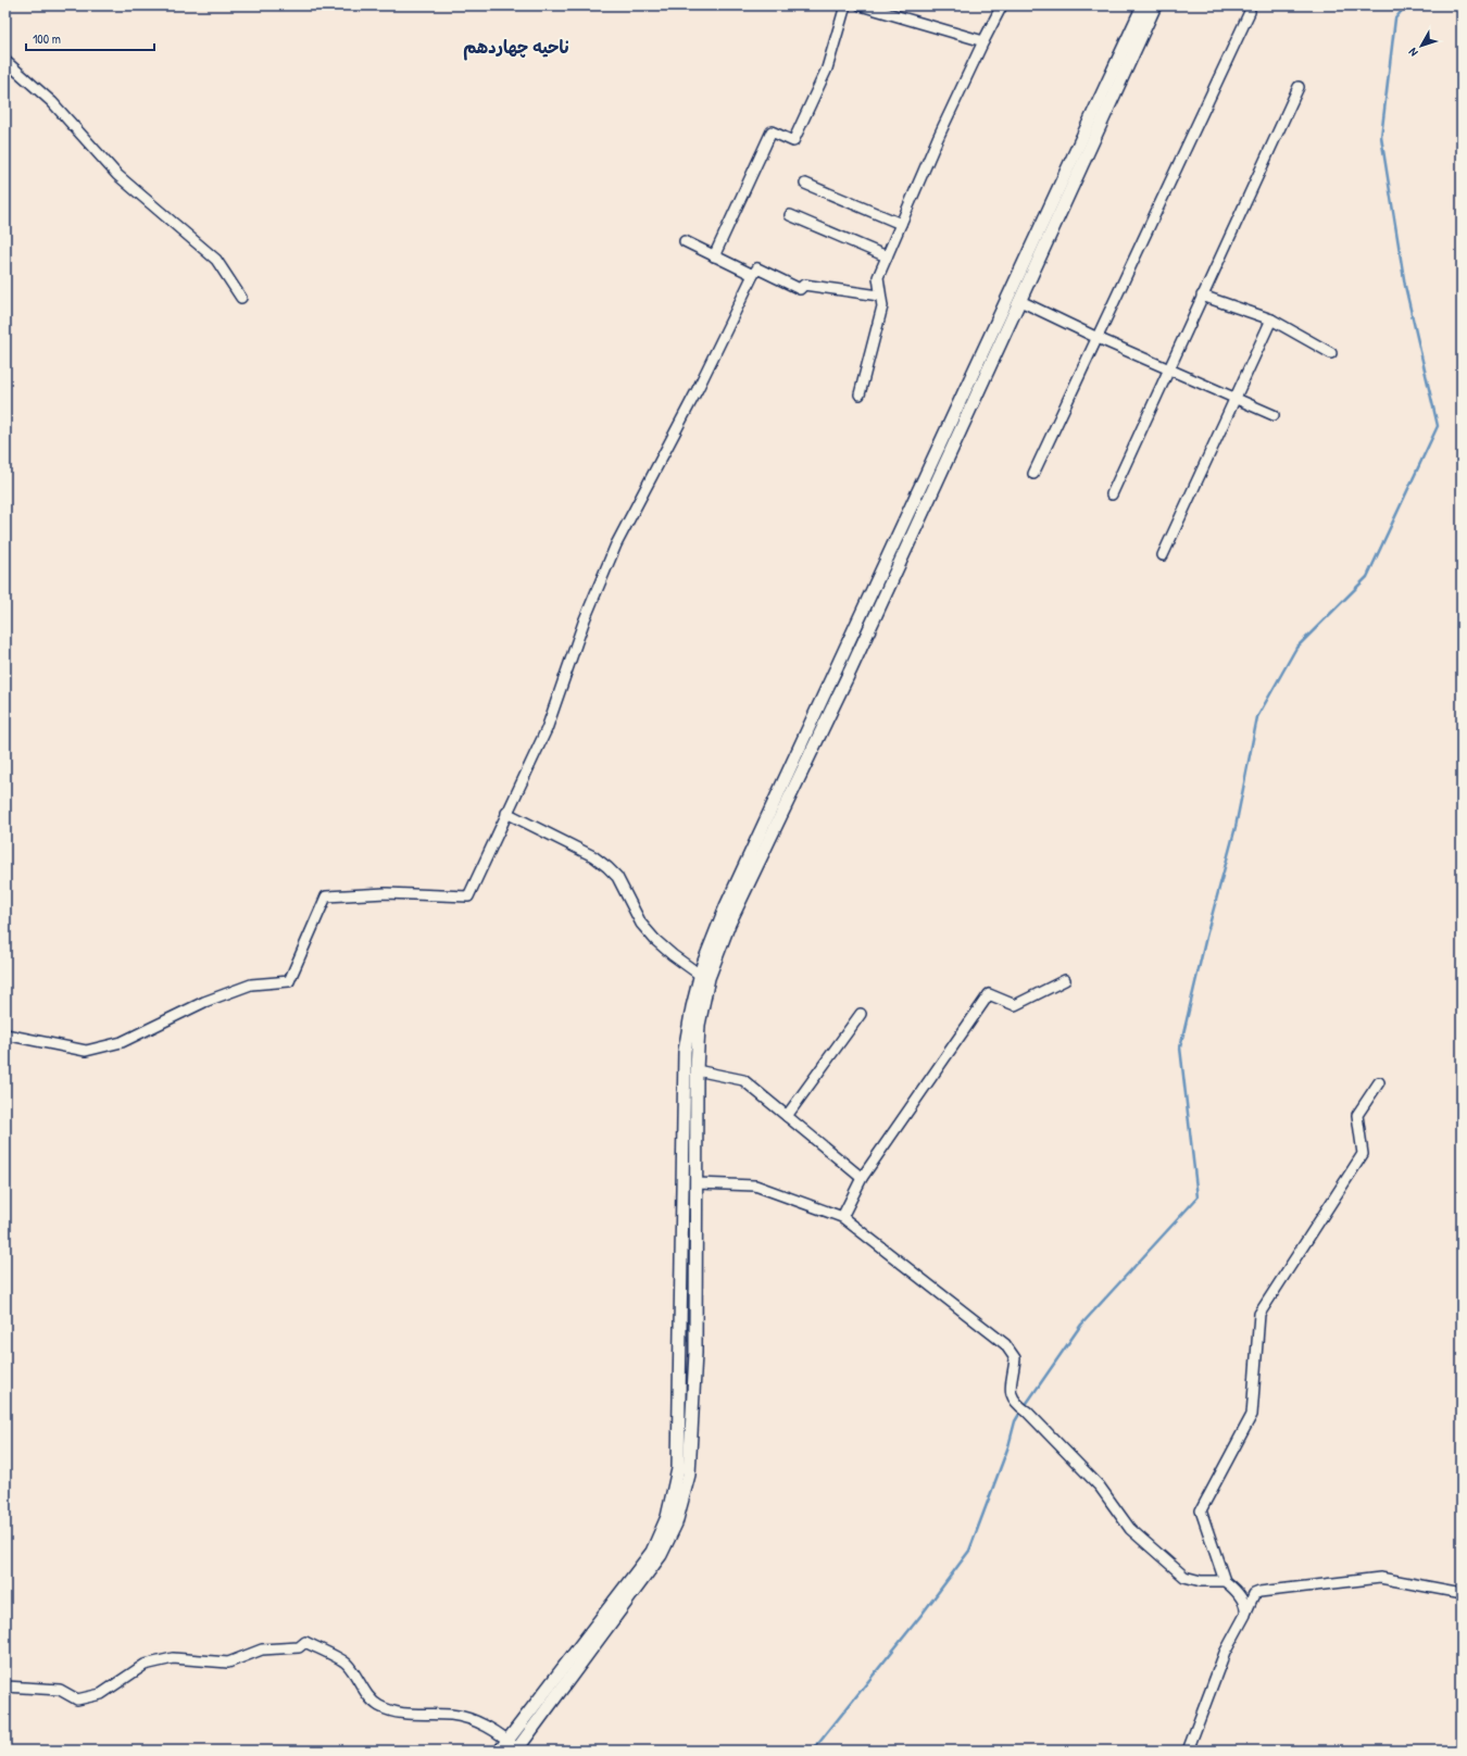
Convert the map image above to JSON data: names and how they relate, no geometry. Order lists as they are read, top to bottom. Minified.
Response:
{"districts":["ناحیه چهاردهم"],"scale_bar":"100 m","north":"bottom left"}
